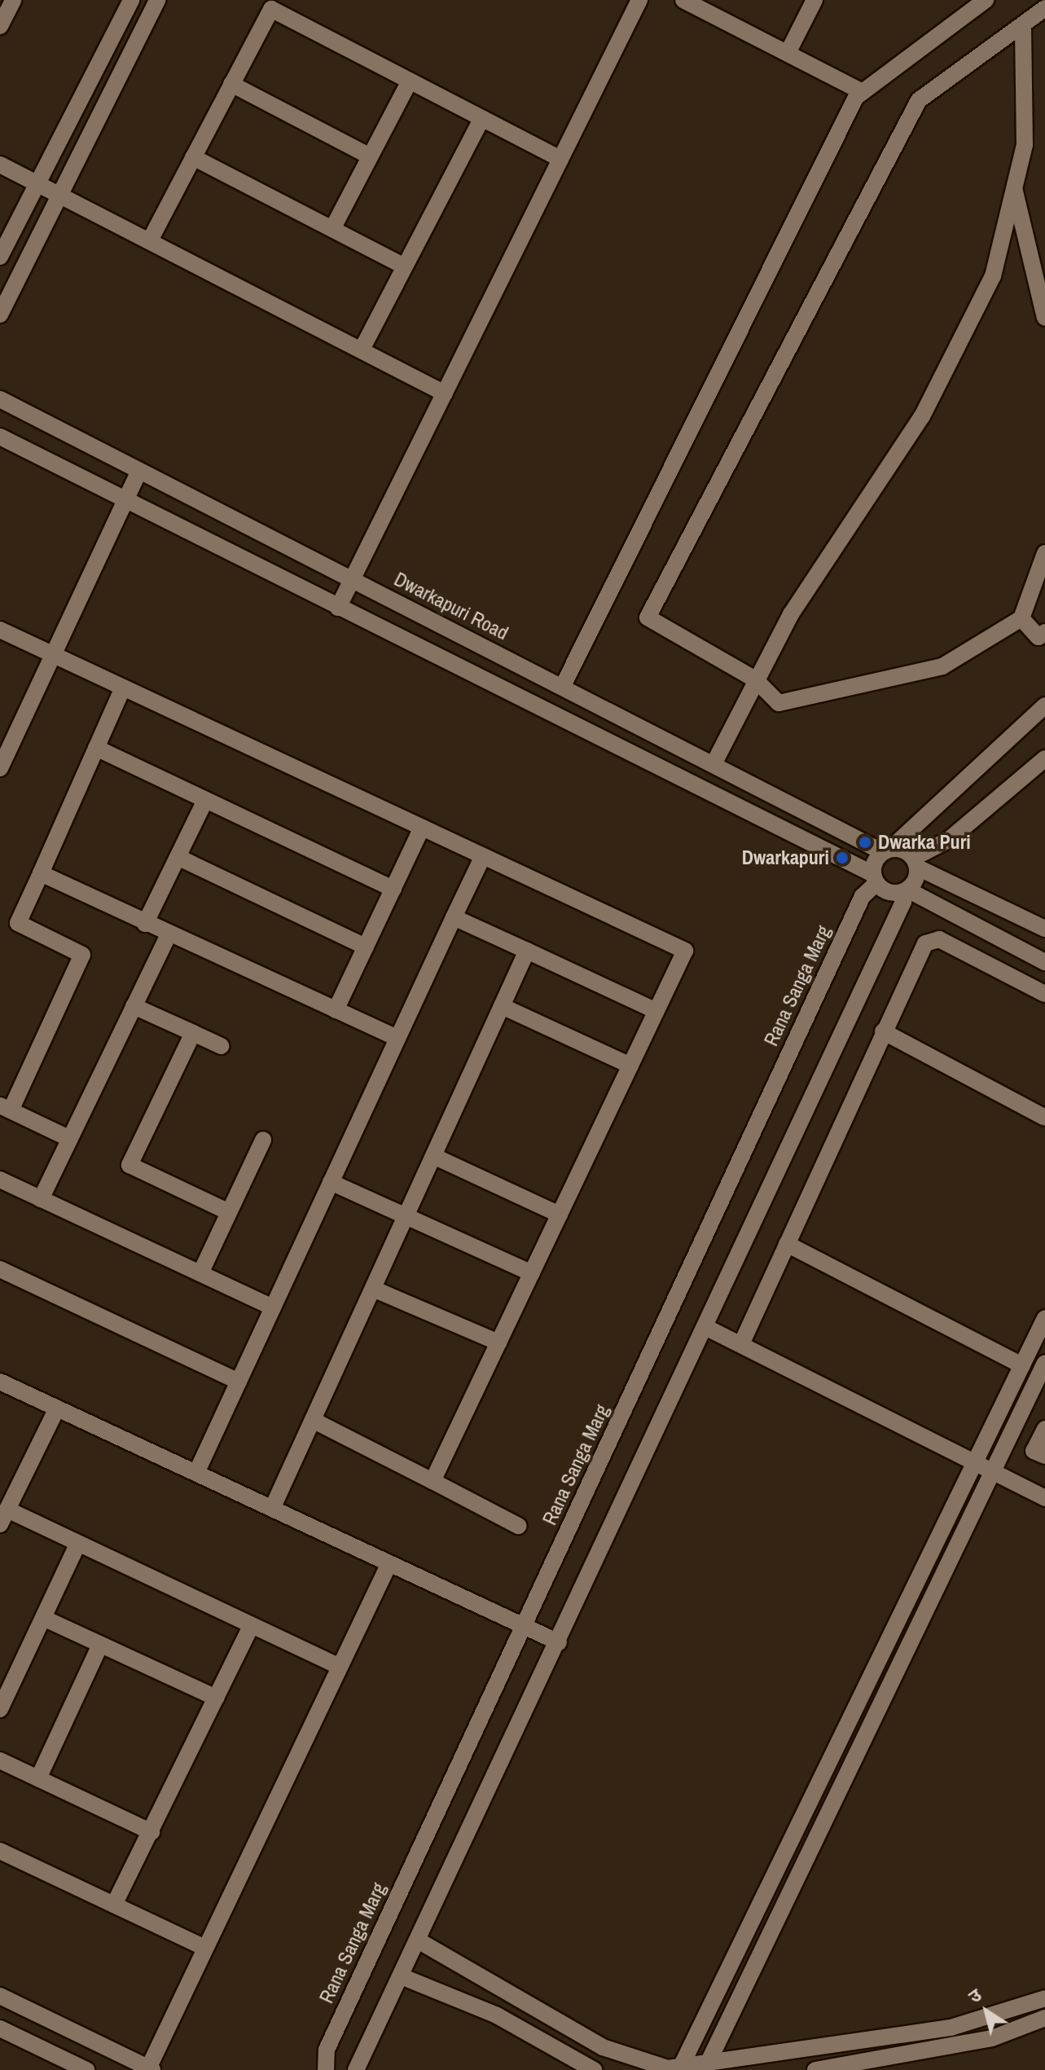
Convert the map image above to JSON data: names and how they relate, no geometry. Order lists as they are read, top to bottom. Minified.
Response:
{"streets":{"street":["Dwarkapuri Road","Rana Sanga Marg"]},"crossings":[["Dwarkapuri Road","Rana Sanga Marg"]],"places":["Dwarka Puri","Dwarkapuri"],"north":"top left"}
